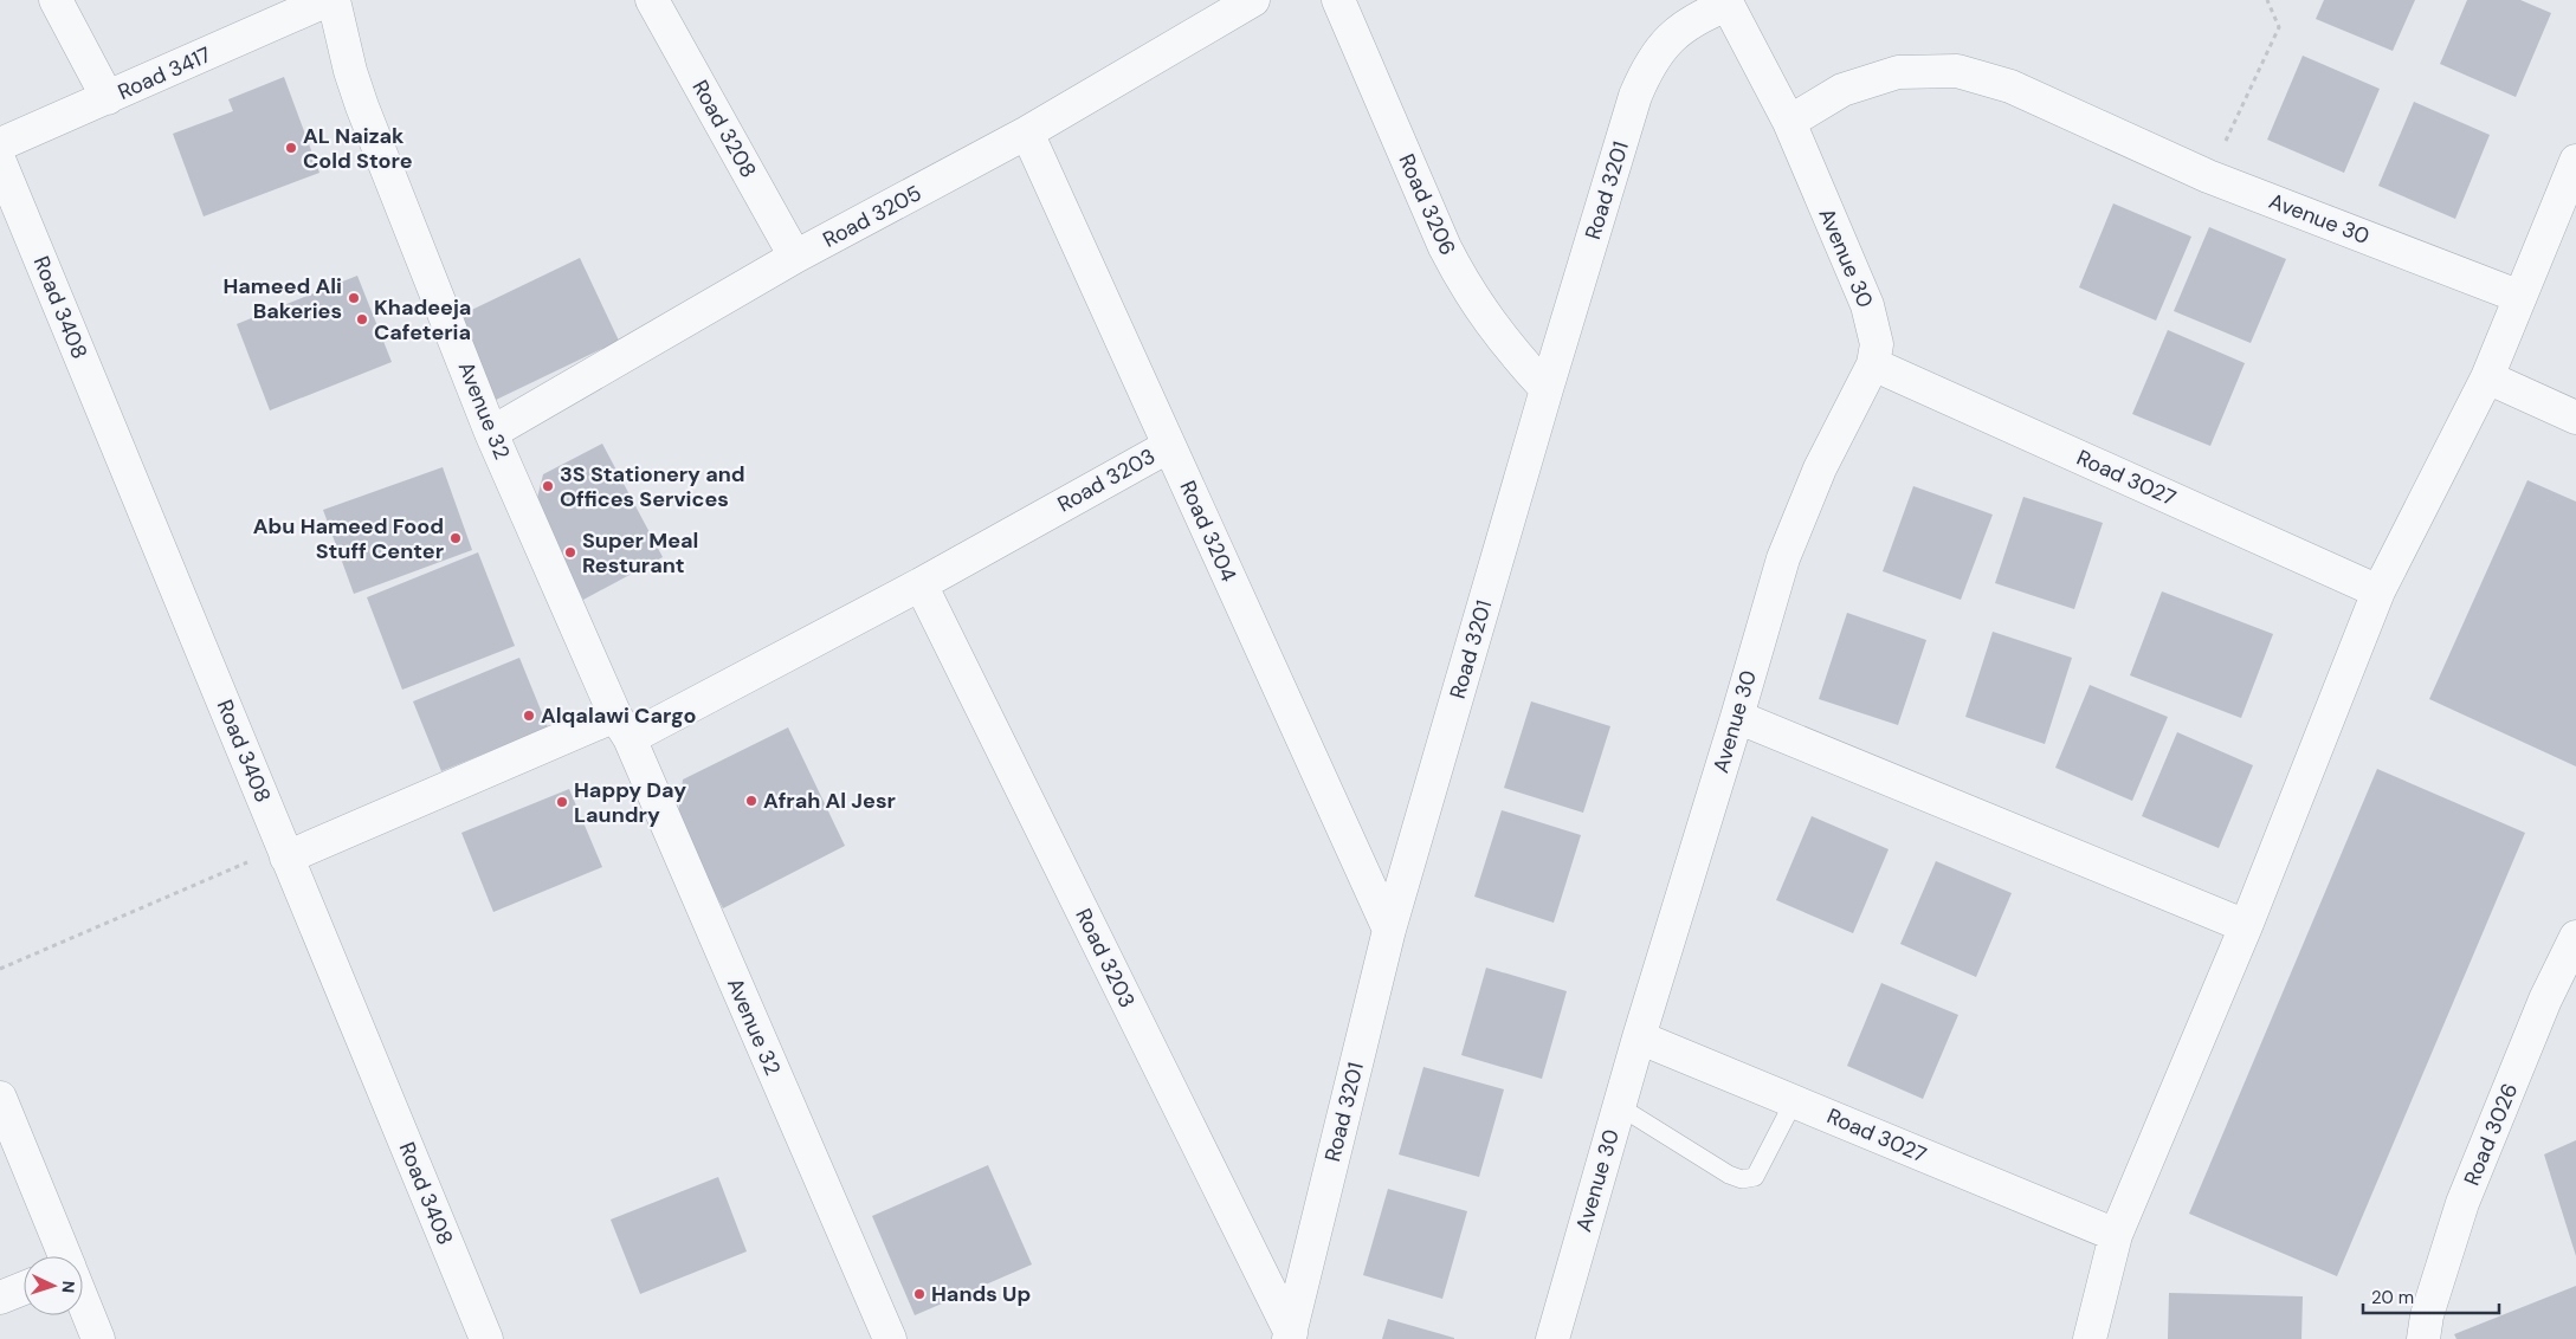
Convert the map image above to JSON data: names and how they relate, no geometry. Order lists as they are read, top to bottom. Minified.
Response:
{"streets":{"street":["Road 3417","Road 3208","Road 3201","Road 3206","Road 3205","Avenue 30","Road 3408","Avenue 32","Road 3027","Road 3203","Road 3204","Road 3026"]},"crossings":[["Road 3208","Road 3205"],["Road 3201","Road 3206"],["Road 3201","Avenue 30"],["Road 3201","Road 3203"],["Road 3201","Road 3204"],["Road 3205","Avenue 32"],["Road 3205","Road 3204"],["Avenue 30","Road 3027"],["Avenue 32","Road 3203"],["Road 3203","Road 3204"]],"places":["AL Naizak Cold Store","Hameed Ali Bakeries","Khadeeja Cafeteria","3S Stationery and Offices Services","Abu Hameed Food Stuff Center","Super Meal Resturant","Alqalawi Cargo","Afrah Al Jesr","Happy Day Laundry","Hands Up"],"scale_bar":"20 m","north":"right"}
